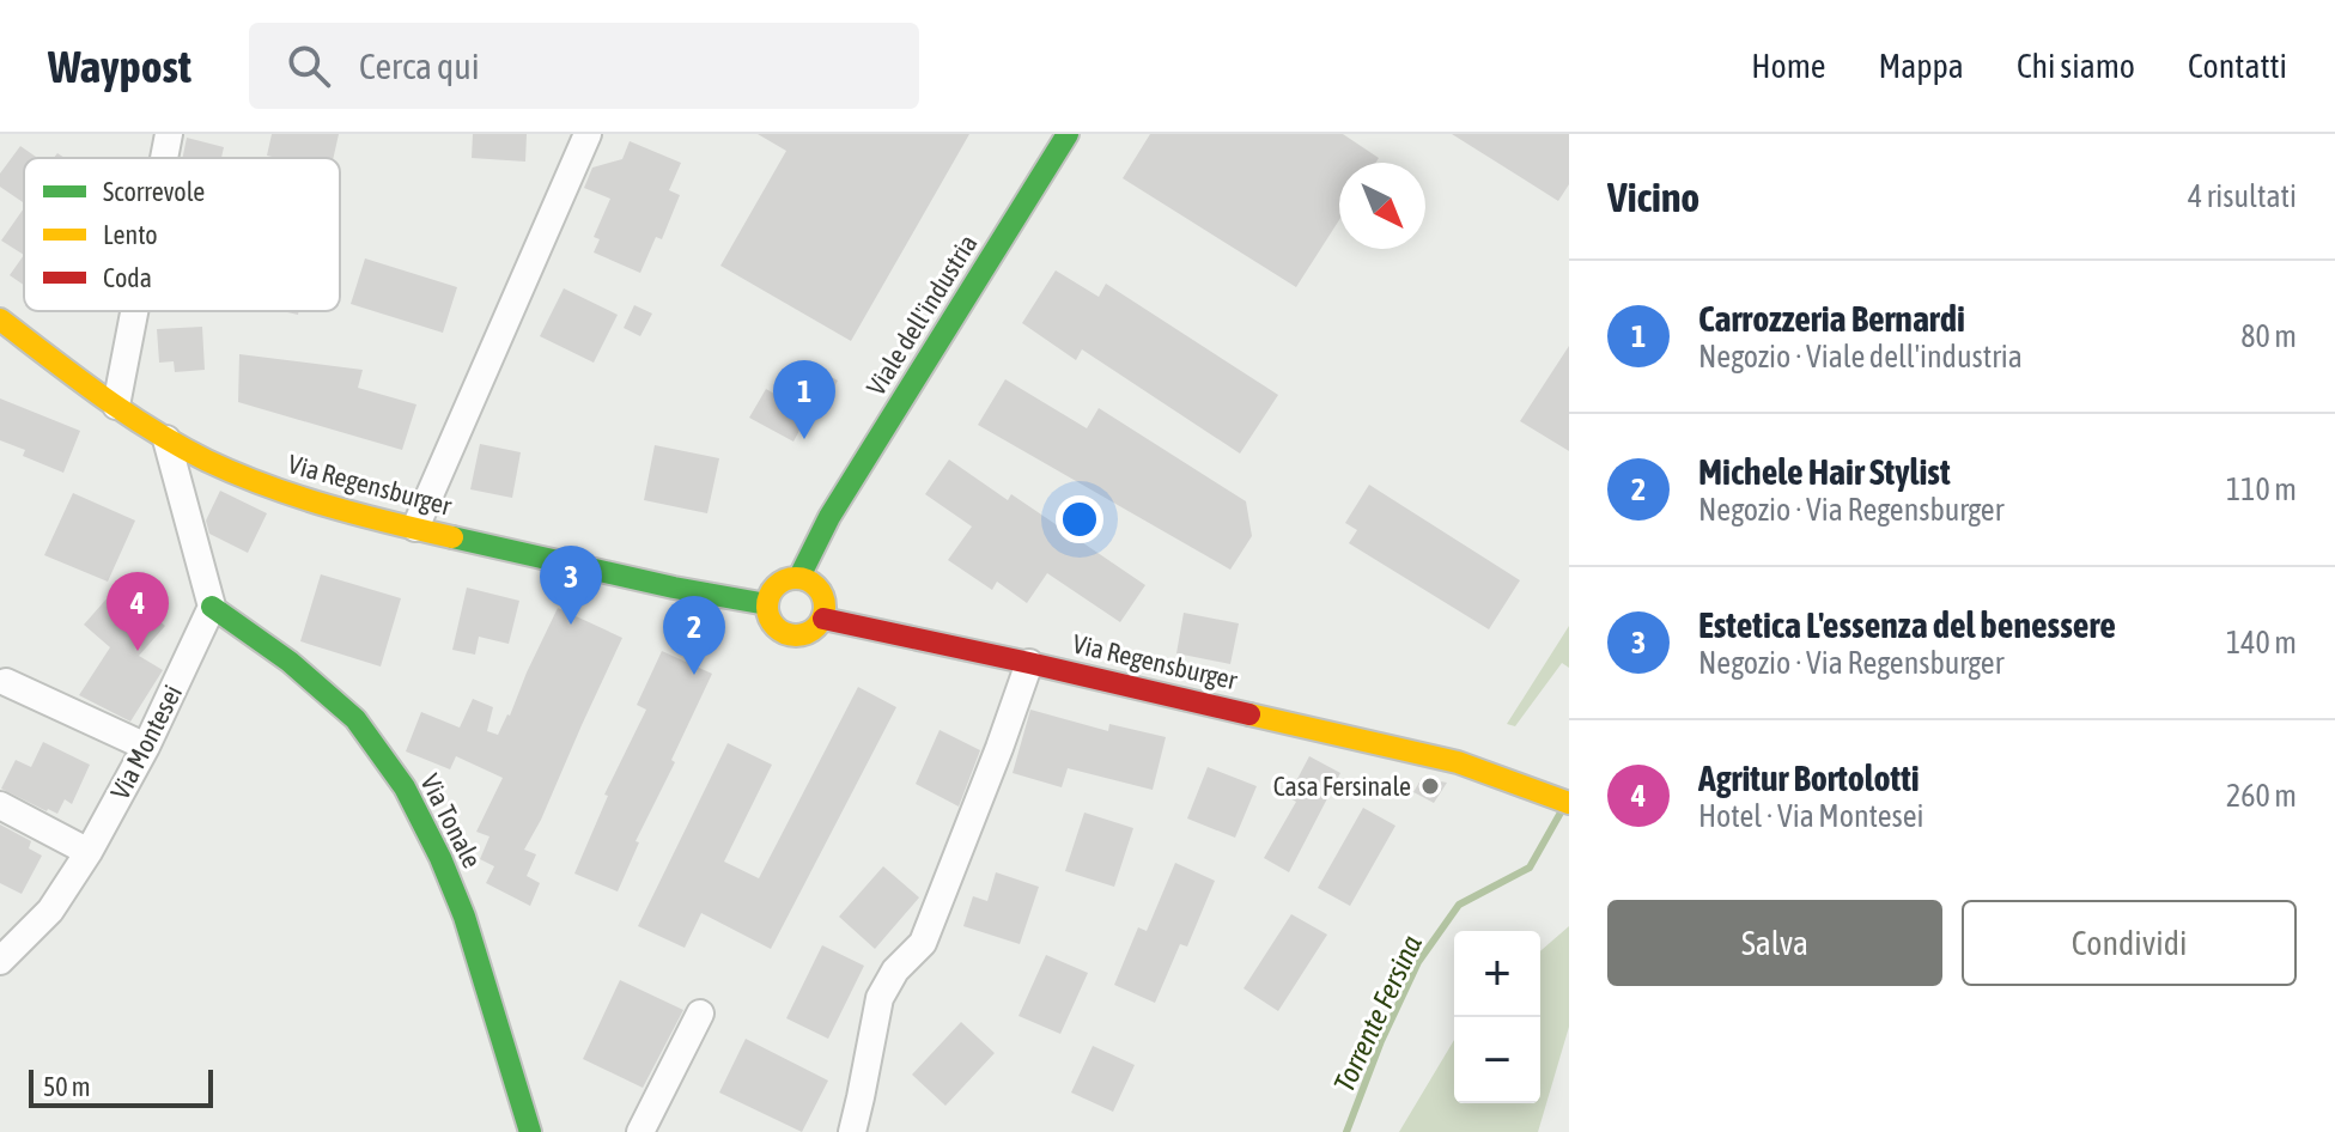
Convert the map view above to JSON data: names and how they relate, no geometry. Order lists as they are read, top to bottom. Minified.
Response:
{"streets":{"main road":["Viale dell'industria","Via Regensburger","Via Tonale"],"street":["Via Montesei"]},"crossings":[["Viale dell'industria","Via Regensburger"],["Via Montesei","Via Tonale"]],"water":["Torrente Fersina"],"places":["Casa Fersinale"],"legend":["Scorrevole","Lento","Coda"],"scale_bar":"50 m","north":"bottom right","page":{"header":"Waypost","search":"Cerca qui","nav":["Home","Mappa","Chi siamo","Contatti"],"heading":["Vicino","4 risultati"],"list":[{"mark":"1","name":"Carrozzeria Bernardi","note":"Negozio · Viale dell'industria","value":"80 m"},{"mark":"2","name":"Michele Hair Stylist","note":"Negozio · Via Regensburger","value":"110 m"},{"mark":"3","name":"Estetica L'essenza del benessere","note":"Negozio · Via Regensburger","value":"140 m"},{"mark":"4","name":"Agritur Bortolotti","note":"Hotel · Via Montesei","value":"260 m"}],"pins":["1","3","4","2"],"buttons":["Salva","Condividi"],"map_buttons":["+","−"],"scale":"50 m"}}
